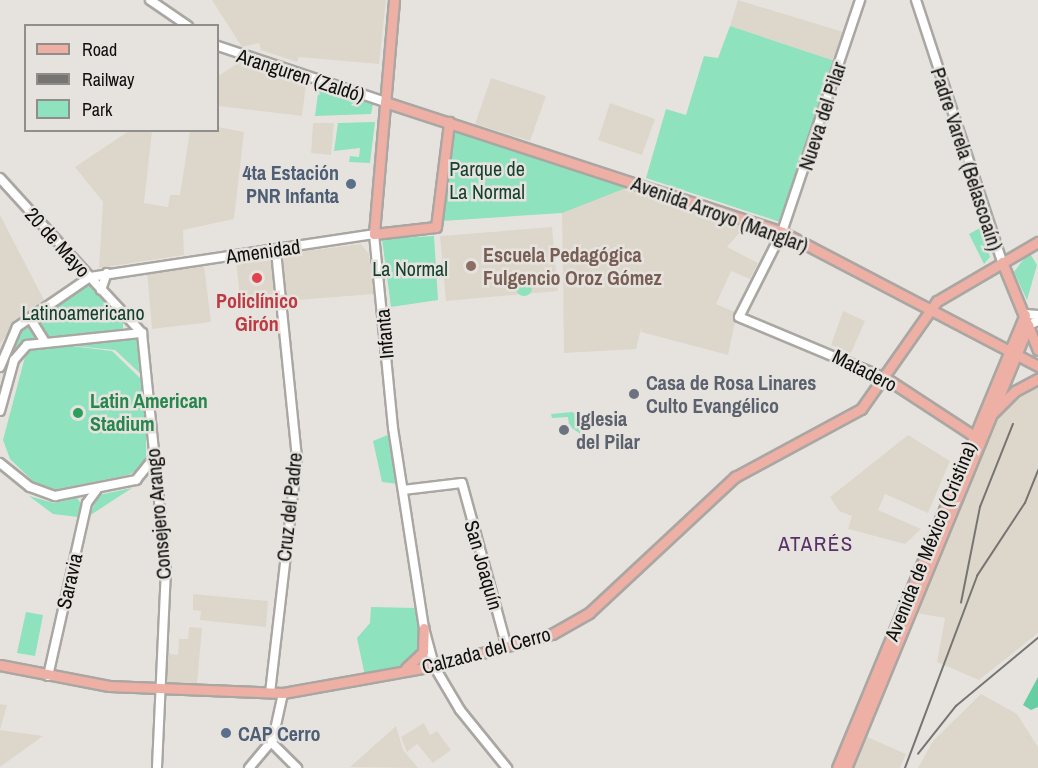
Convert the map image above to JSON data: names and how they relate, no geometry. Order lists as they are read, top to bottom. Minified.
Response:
{"streets":{"main road":["Aranguren (Zaldó)","Padre Varela (Belascoaín)","Avenida Arroyo (Manglar)","20 de Mayo","Amenidad","Infanta","Matadero","Avenida de México (Cristina)","Calzada del Cerro"],"street":["Nueva del Pilar","Cruz del Padre","Consejero Arango","San Joaquín","Saravia"]},"crossings":[["Aranguren (Zaldó)","Avenida Arroyo (Manglar)"],["Aranguren (Zaldó)","Infanta"],["Nueva del Pilar","Avenida Arroyo (Manglar)"],["Nueva del Pilar","Matadero"],["Padre Varela (Belascoaín)","Avenida de México (Cristina)"],["Padre Varela (Belascoaín)","Calzada del Cerro"],["Avenida Arroyo (Manglar)","Amenidad"],["Avenida Arroyo (Manglar)","Infanta"],["Avenida Arroyo (Manglar)","Matadero"],["Avenida Arroyo (Manglar)","Avenida de México (Cristina)"],["Avenida Arroyo (Manglar)","Calzada del Cerro"],["20 de Mayo","Amenidad"],["20 de Mayo","Consejero Arango"],["Amenidad","Infanta"],["Amenidad","Cruz del Padre"],["Infanta","San Joaquín"],["Infanta","Calzada del Cerro"],["Matadero","Avenida de México (Cristina)"],["Matadero","Calzada del Cerro"],["Cruz del Padre","Calzada del Cerro"],["Consejero Arango","Calzada del Cerro"],["San Joaquín","Calzada del Cerro"],["Saravia","Calzada del Cerro"]],"districts":["ATARÉS"],"parks":["Parque de La Normal","La Normal","Latinoamericano"],"places":["4ta Estación PNR Infanta","Escuela Pedagógica Fulgencio Oroz Gómez","Policlínico Girón","Casa de Rosa Linares Culto Evangélico","Latin American Stadium","Iglesia del Pilar","CAP Cerro"],"legend":["Road","Railway","Park"]}
